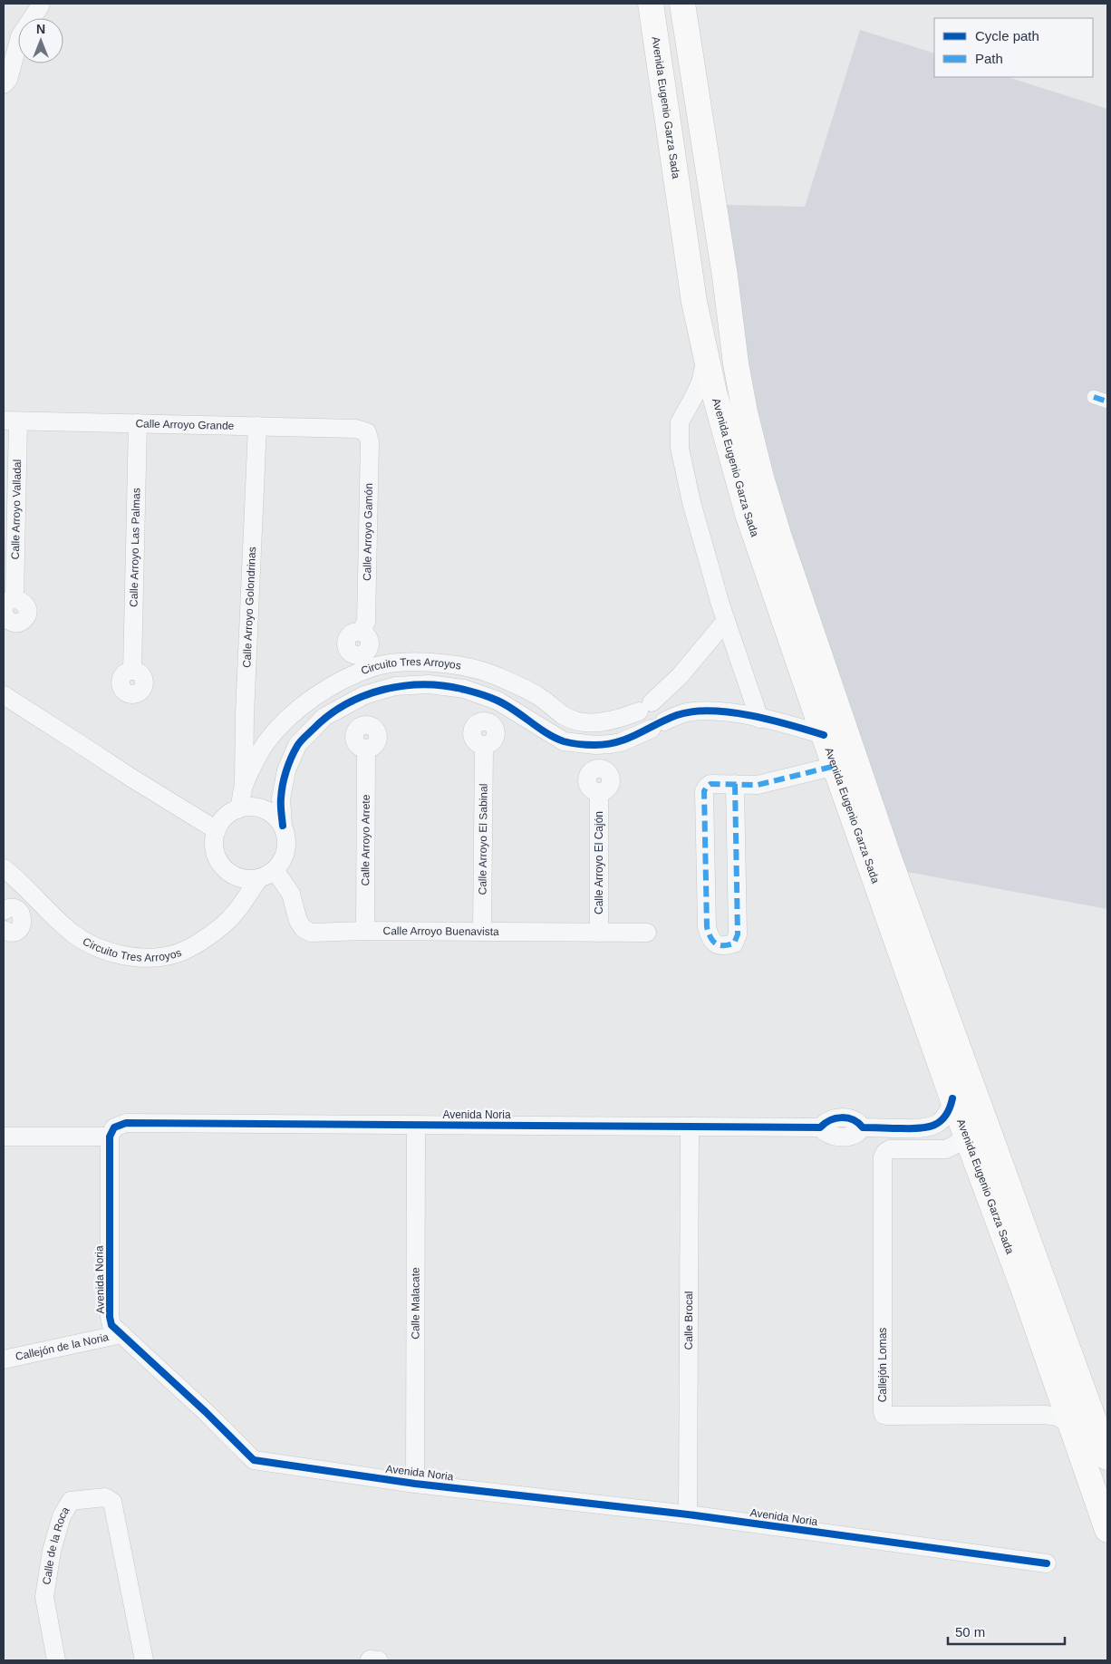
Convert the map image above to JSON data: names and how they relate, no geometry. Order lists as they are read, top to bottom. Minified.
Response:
{"streets":{"main road":["Avenida Eugenio Garza Sada"],"street":["Calle Arroyo Grande","Calle Arroyo Valladal","Calle Arroyo Gamón","Calle Arroyo Las Palmas","Calle Arroyo Golondrinas","Circuito Tres Arroyos","Calle Arroyo El Sabinal","Calle Arroyo Arrete","Calle Arroyo El Cajón","Calle Arroyo Buenavista","Avenida Noria","Calle Malacate","Calle Brocal","Callejón de la Noria","Callejón Lomas","Calle de la Roca"]},"crossings":[["Avenida Eugenio Garza Sada","Circuito Tres Arroyos"],["Avenida Eugenio Garza Sada","Avenida Noria"],["Avenida Eugenio Garza Sada","Callejón Lomas"],["Calle Arroyo Grande","Calle Arroyo Valladal"],["Calle Arroyo Grande","Calle Arroyo Gamón"],["Calle Arroyo Grande","Calle Arroyo Las Palmas"],["Calle Arroyo Grande","Calle Arroyo Golondrinas"],["Calle Arroyo Golondrinas","Circuito Tres Arroyos"],["Circuito Tres Arroyos","Calle Arroyo Buenavista"],["Calle Arroyo El Sabinal","Calle Arroyo Buenavista"],["Calle Arroyo Arrete","Calle Arroyo Buenavista"],["Calle Arroyo El Cajón","Calle Arroyo Buenavista"],["Avenida Noria","Calle Malacate"],["Avenida Noria","Calle Brocal"],["Avenida Noria","Callejón de la Noria"]],"legend":["Cycle path","Path"],"scale_bar":"50 m","north":"top"}
